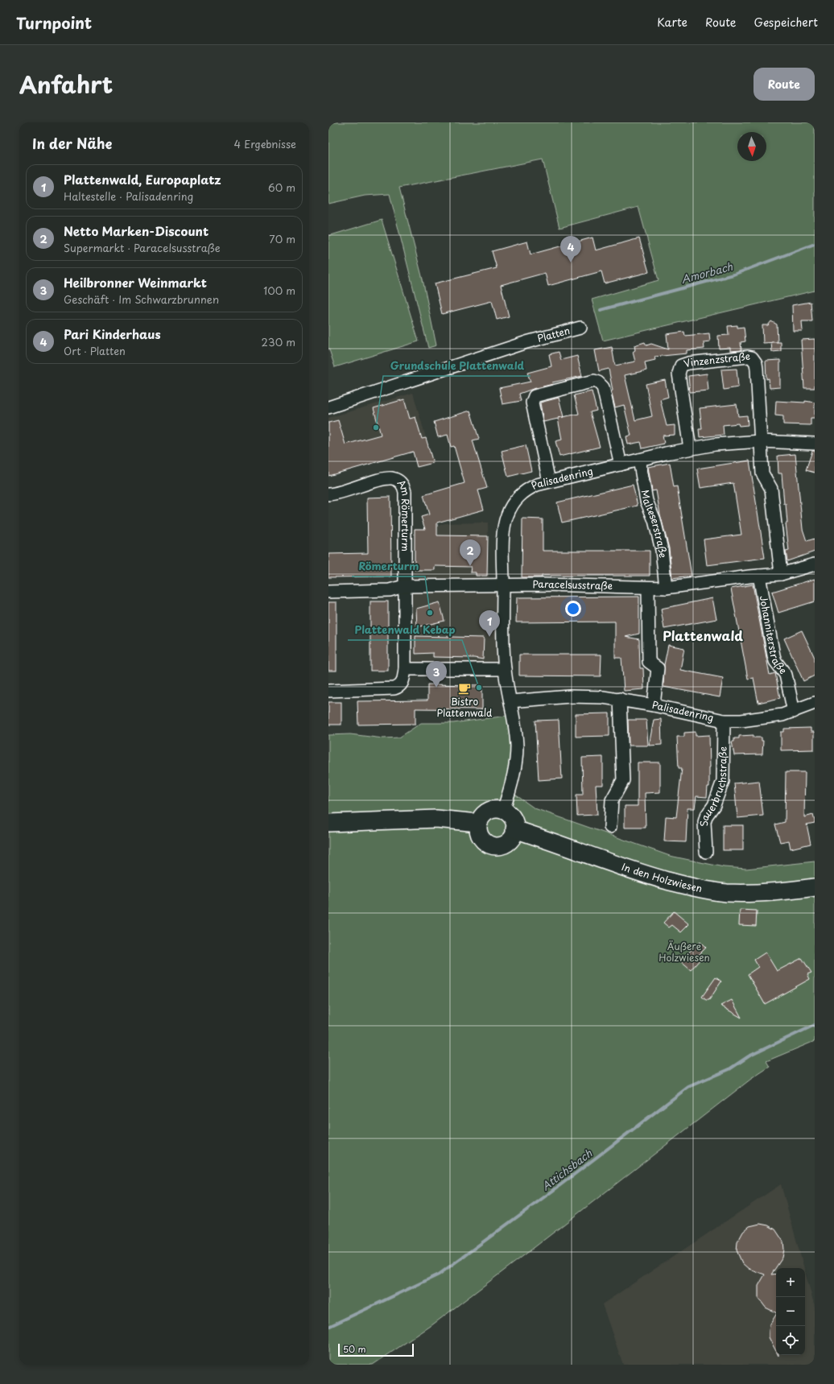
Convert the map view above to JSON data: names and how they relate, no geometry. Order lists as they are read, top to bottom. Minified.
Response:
{"streets":{"street":["Platten","Vinzenzstraße","Palisadenring","Am Römerturm","Malteserstraße","Paracelsusstraße","Johanniterstraße","Sauerbruchstraße","In den Holzwiesen"]},"crossings":[["Vinzenzstraße","Palisadenring"],["Palisadenring","Malteserstraße"],["Palisadenring","Paracelsusstraße"],["Palisadenring","Johanniterstraße"],["Palisadenring","Sauerbruchstraße"],["Palisadenring","In den Holzwiesen"],["Am Römerturm","Paracelsusstraße"],["Malteserstraße","Paracelsusstraße"],["Paracelsusstraße","Johanniterstraße"]],"districts":["Plattenwald"],"water":["Amorbach","Attichsbach"],"parks":["Äußere Holzwiesen"],"places":{"other":["Grundschule Plattenwald","Römerturm","Plattenwald Kebap"],"cafe":["Bistro Plattenwald"]},"scale_bar":"50 m","north":"bottom","page":{"header":"Turnpoint","nav":["Karte","Route","Gespeichert"],"title":"Anfahrt","buttons":"Route","heading":["In der Nähe","4 Ergebnisse"],"list":[{"mark":"1","name":"Plattenwald, Europaplatz","note":"Haltestelle · Palisadenring","value":"60 m"},{"mark":"2","name":"Netto Marken-Discount","note":"Supermarkt · Paracelsusstraße","value":"70 m"},{"mark":"3","name":"Heilbronner Weinmarkt","note":"Geschäft · Im Schwarzbrunnen","value":"100 m"},{"mark":"4","name":"Pari Kinderhaus","note":"Ort · Platten","value":"230 m"}],"pins":["4","2","1","3"],"map_buttons":["+","−"],"scale":"50 m"}}
